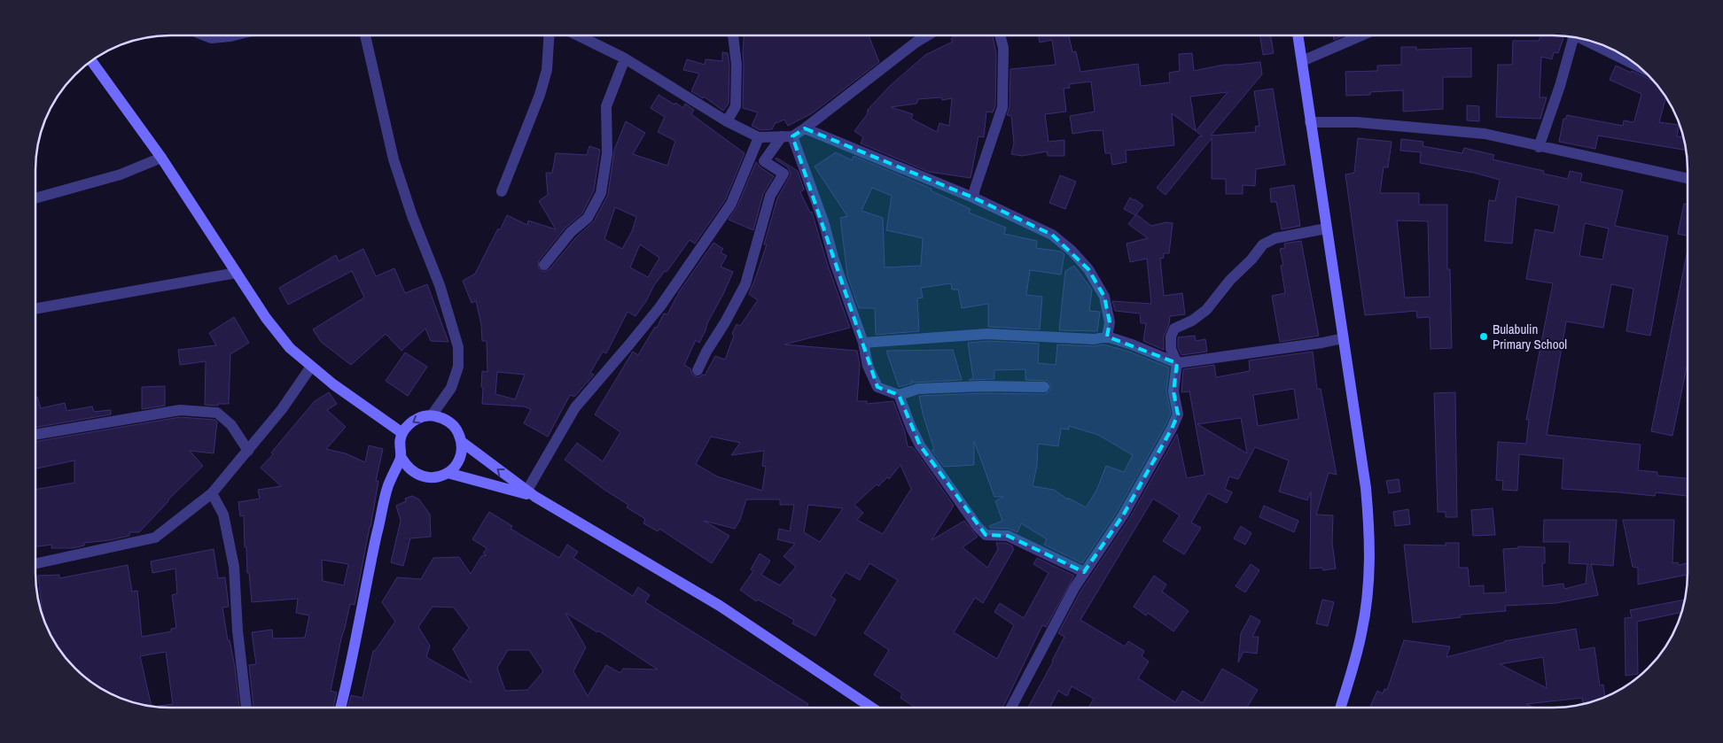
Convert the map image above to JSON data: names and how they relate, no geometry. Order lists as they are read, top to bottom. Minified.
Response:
{"places":["Bulabulin Primary School"]}
